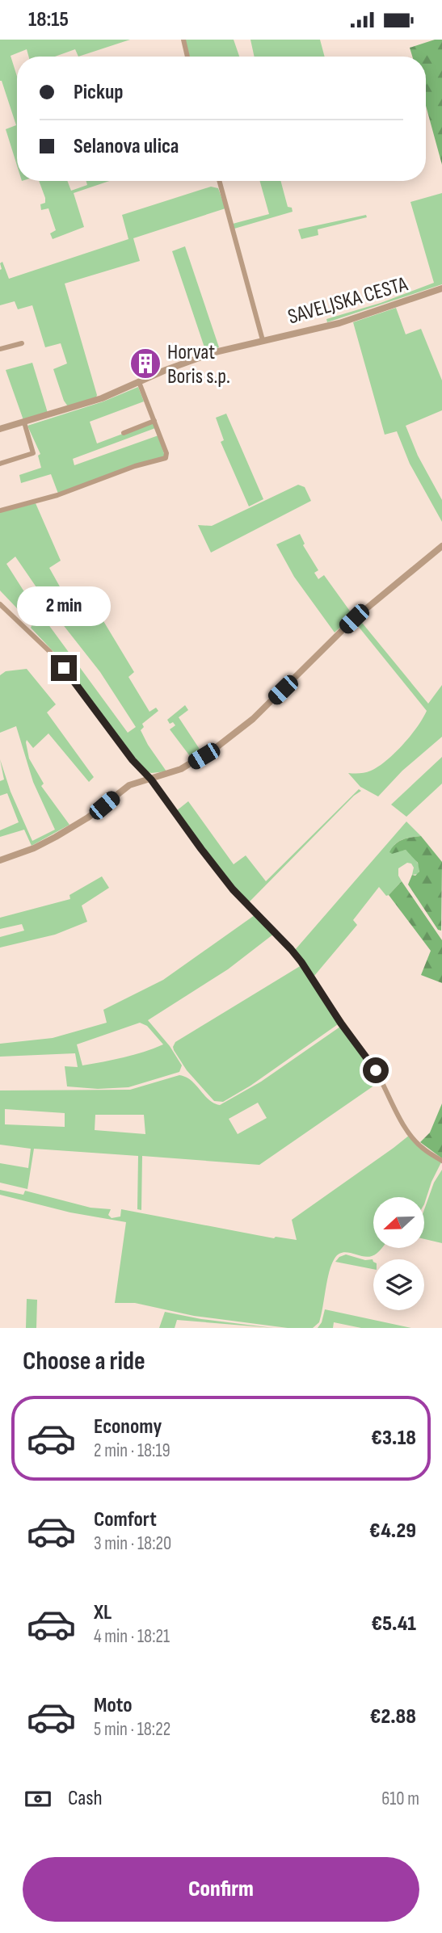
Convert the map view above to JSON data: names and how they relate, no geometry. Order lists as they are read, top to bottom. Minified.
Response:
{"streets":{"street":["SAVELJSKA CESTA"]},"places":{"building":["Horvat Boris s.p."]},"north":"left","page":{"status":"18:15","banner":["Pickup","Selanova ulica"],"bubble":"2 min","heading":"Choose a ride","list":[{"name":"Economy","note":"2 min · 18:19","value":"€3.18"},{"name":"Comfort","note":"3 min · 18:20","value":"€4.29"},{"name":"XL","note":"4 min · 18:21","value":"€5.41"},{"name":"Moto","note":"5 min · 18:22","value":"€2.88"}],"pay":["Cash","610 m"],"buttons":"Confirm"}}
